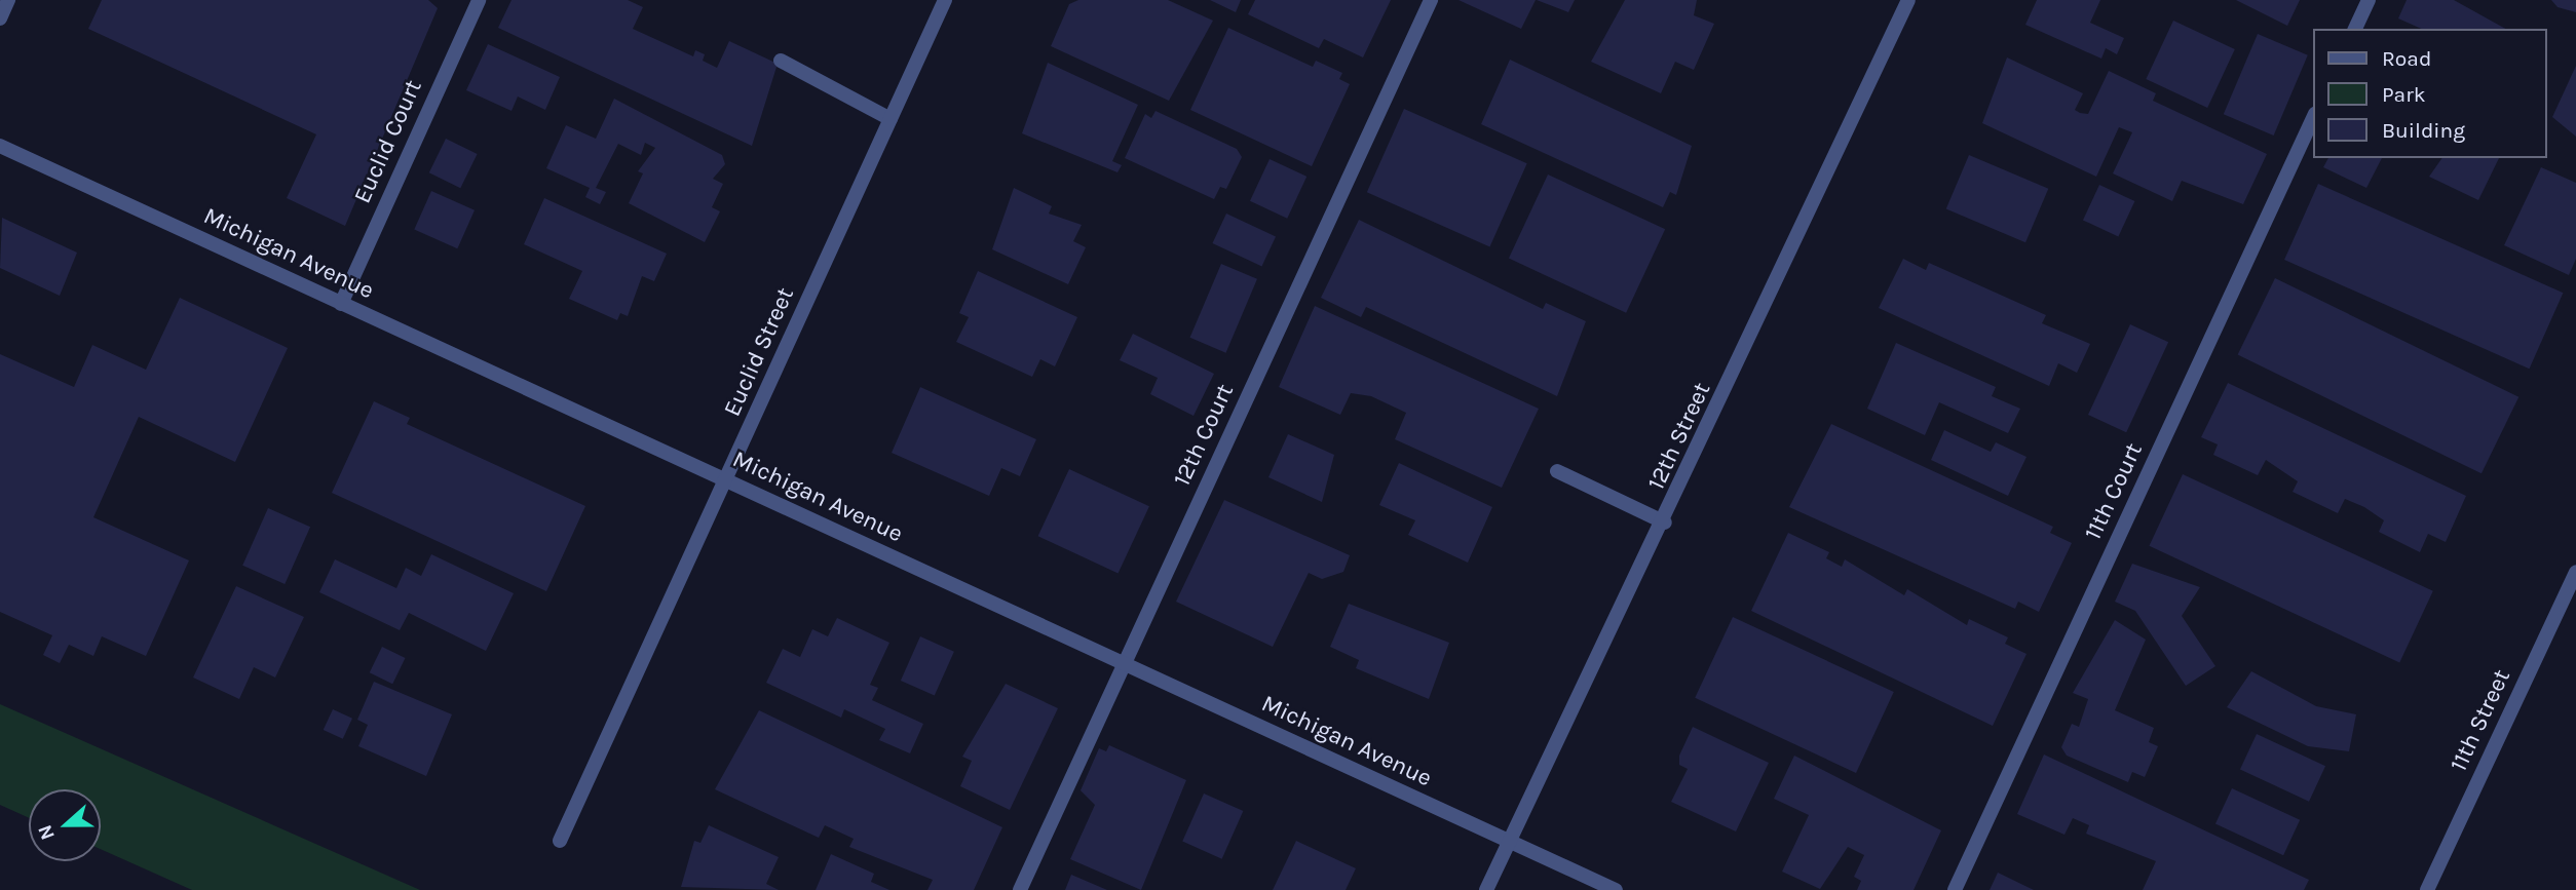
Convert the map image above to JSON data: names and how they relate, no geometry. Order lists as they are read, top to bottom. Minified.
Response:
{"streets":{"street":["Euclid Court","Michigan Avenue","Euclid Street","12th Court","12th Street","11th Court","11th Street"]},"crossings":[["Euclid Court","Michigan Avenue"],["Michigan Avenue","Euclid Street"],["Michigan Avenue","12th Court"],["Michigan Avenue","12th Street"]],"legend":["Road","Park","Building"],"north":"left"}
